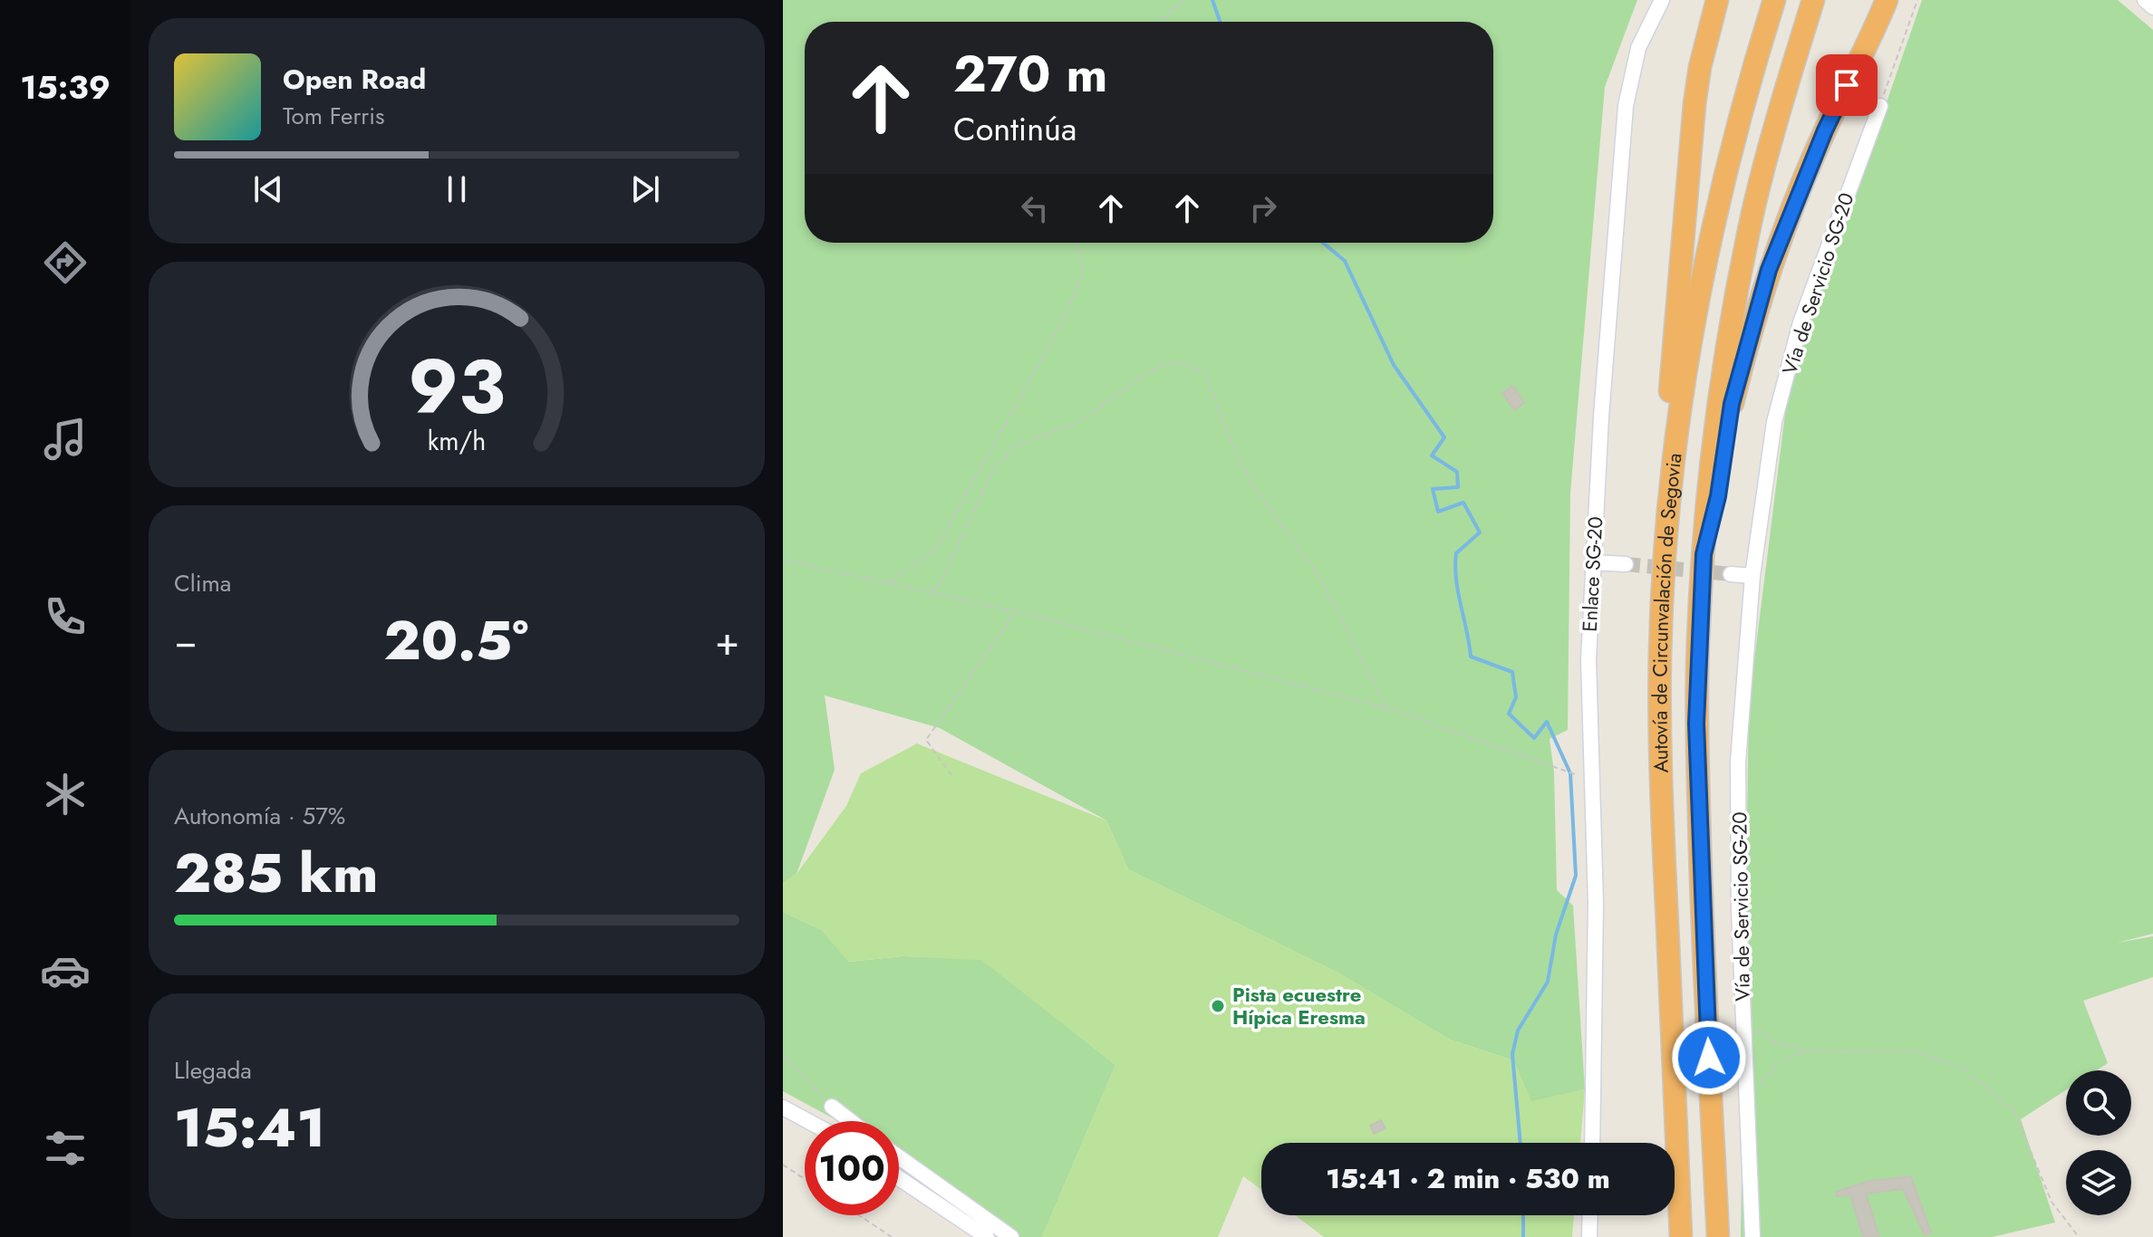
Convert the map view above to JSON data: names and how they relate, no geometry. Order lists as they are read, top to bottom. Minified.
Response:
{"streets":{"highway":["Autovía de Circunvalación de Segovia"],"street":["Vía de Servicio SG-20","Enlace SG-20"]},"places":["Pista ecuestre Hípica Eresma"],"page":{"tabs":"15:39","turn":["270 m","Continúa"],"song":["Open Road","Tom Ferris"],"tile":["Clima",["Autonomía · 57%","285 km"],["Llegada","15:41"]],"heat":["−","20.5°","+"],"limit":"100","trip":"15:41 · 2 min · 530 m","gauge":["93","km/h"]}}
